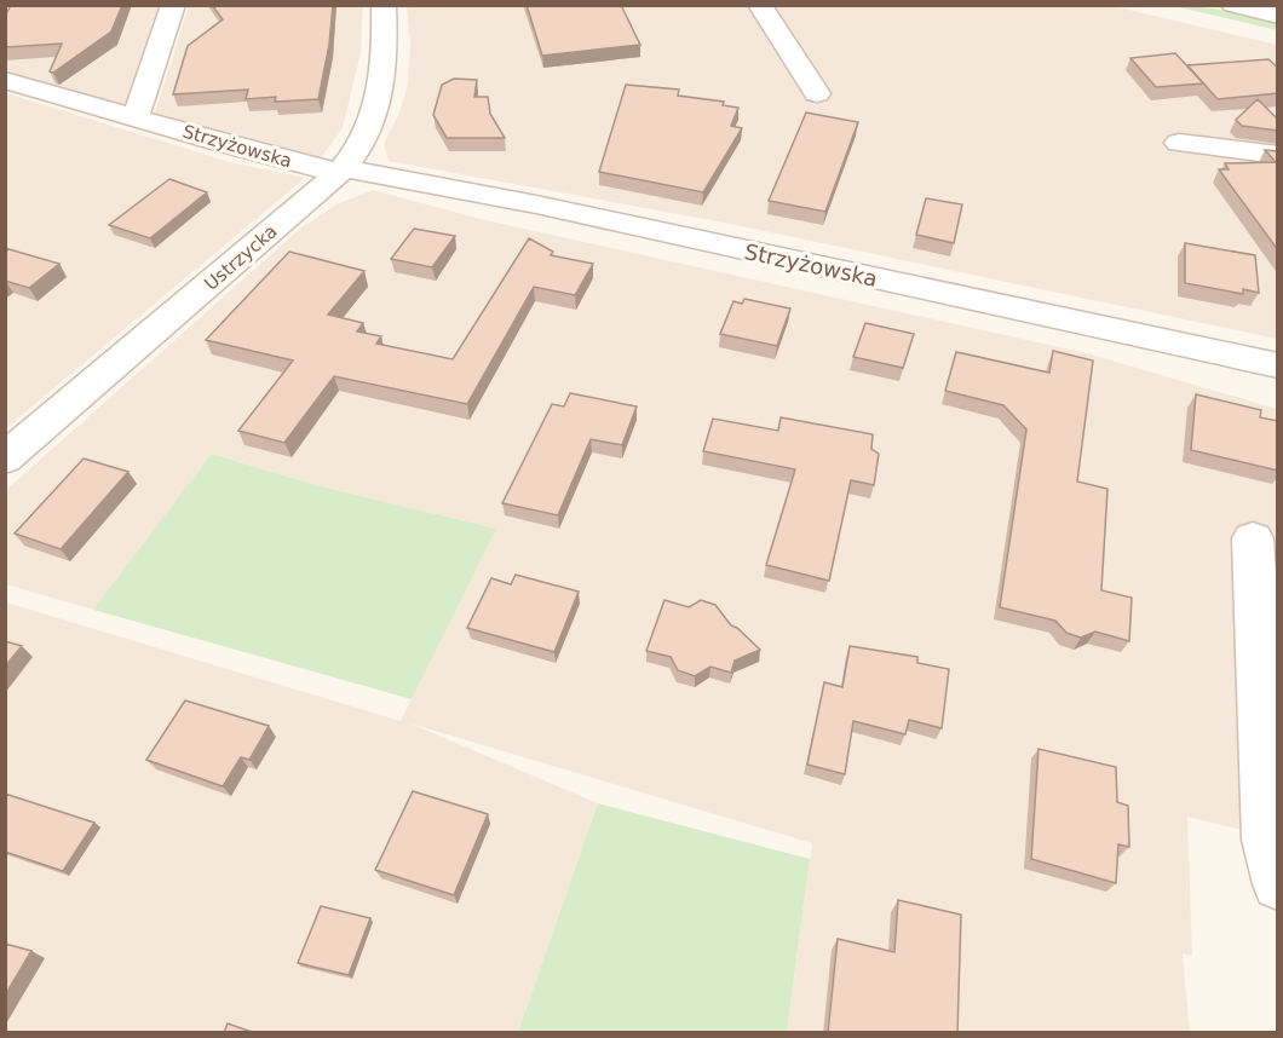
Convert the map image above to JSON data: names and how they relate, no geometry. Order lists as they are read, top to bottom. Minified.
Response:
{"streets":{"street":["Strzyżowska","Ustrzycka"]},"crossings":[["Strzyżowska","Ustrzycka"]]}
